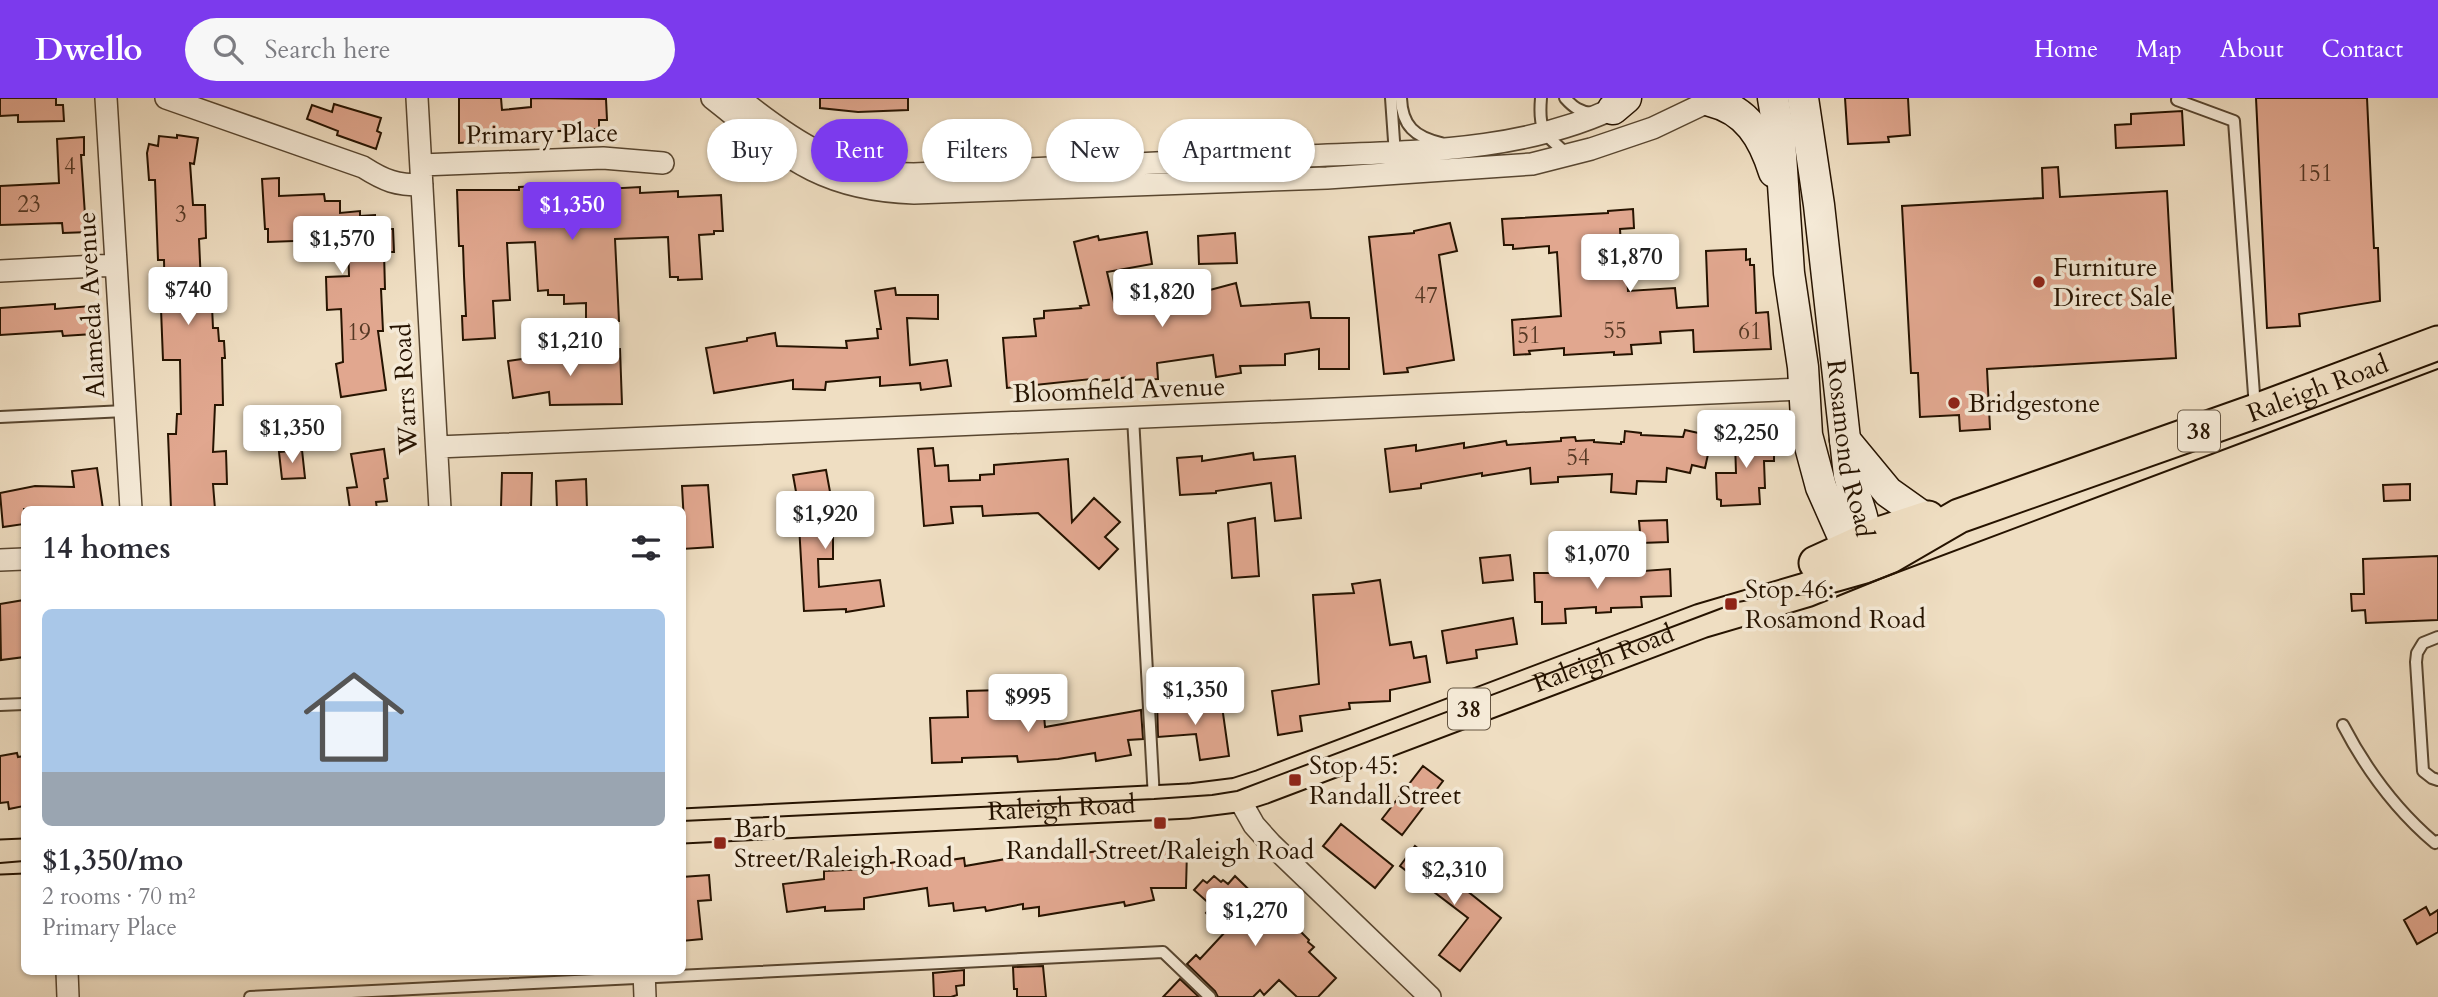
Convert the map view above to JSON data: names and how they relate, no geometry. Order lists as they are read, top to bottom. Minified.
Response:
{"streets":{"main road":["Raleigh Road","38"],"street":["Primary Place","Alameda Avenue","Warrs Road","Bloomfield Avenue","Rosamond Road"]},"crossings":[["Primary Place","Warrs Road"],["Raleigh Road","Rosamond Road"],["Warrs Road","Bloomfield Avenue"],["Bloomfield Avenue","Rosamond Road"]],"places":{"other":["Furniture Direct Sale","Bridgestone"],"transit":["Stop 46: Rosamond Road","Stop 45: Randall Street","Randall Street/Raleigh Road","Barb Street/Raleigh Road"]},"house_numbers":["4","151","23","3","47","55","61","19","51","54"],"page":{"header":"Dwello","search":"Search here","nav":["Home","Map","About","Contact"],"chip":["Buy","Rent","Filters","New","Apartment"],"price":["$1,350","$1,570","$1,870","$740","$1,820","$1,210","$1,350","$2,250","$1,920","$1,070","$1,350","$995","$2,310","$1,270"],"heading":"14 homes","list":[{"name":"$1,350/mo","note":"2 rooms · 70 m² · Primary Place"}]}}
